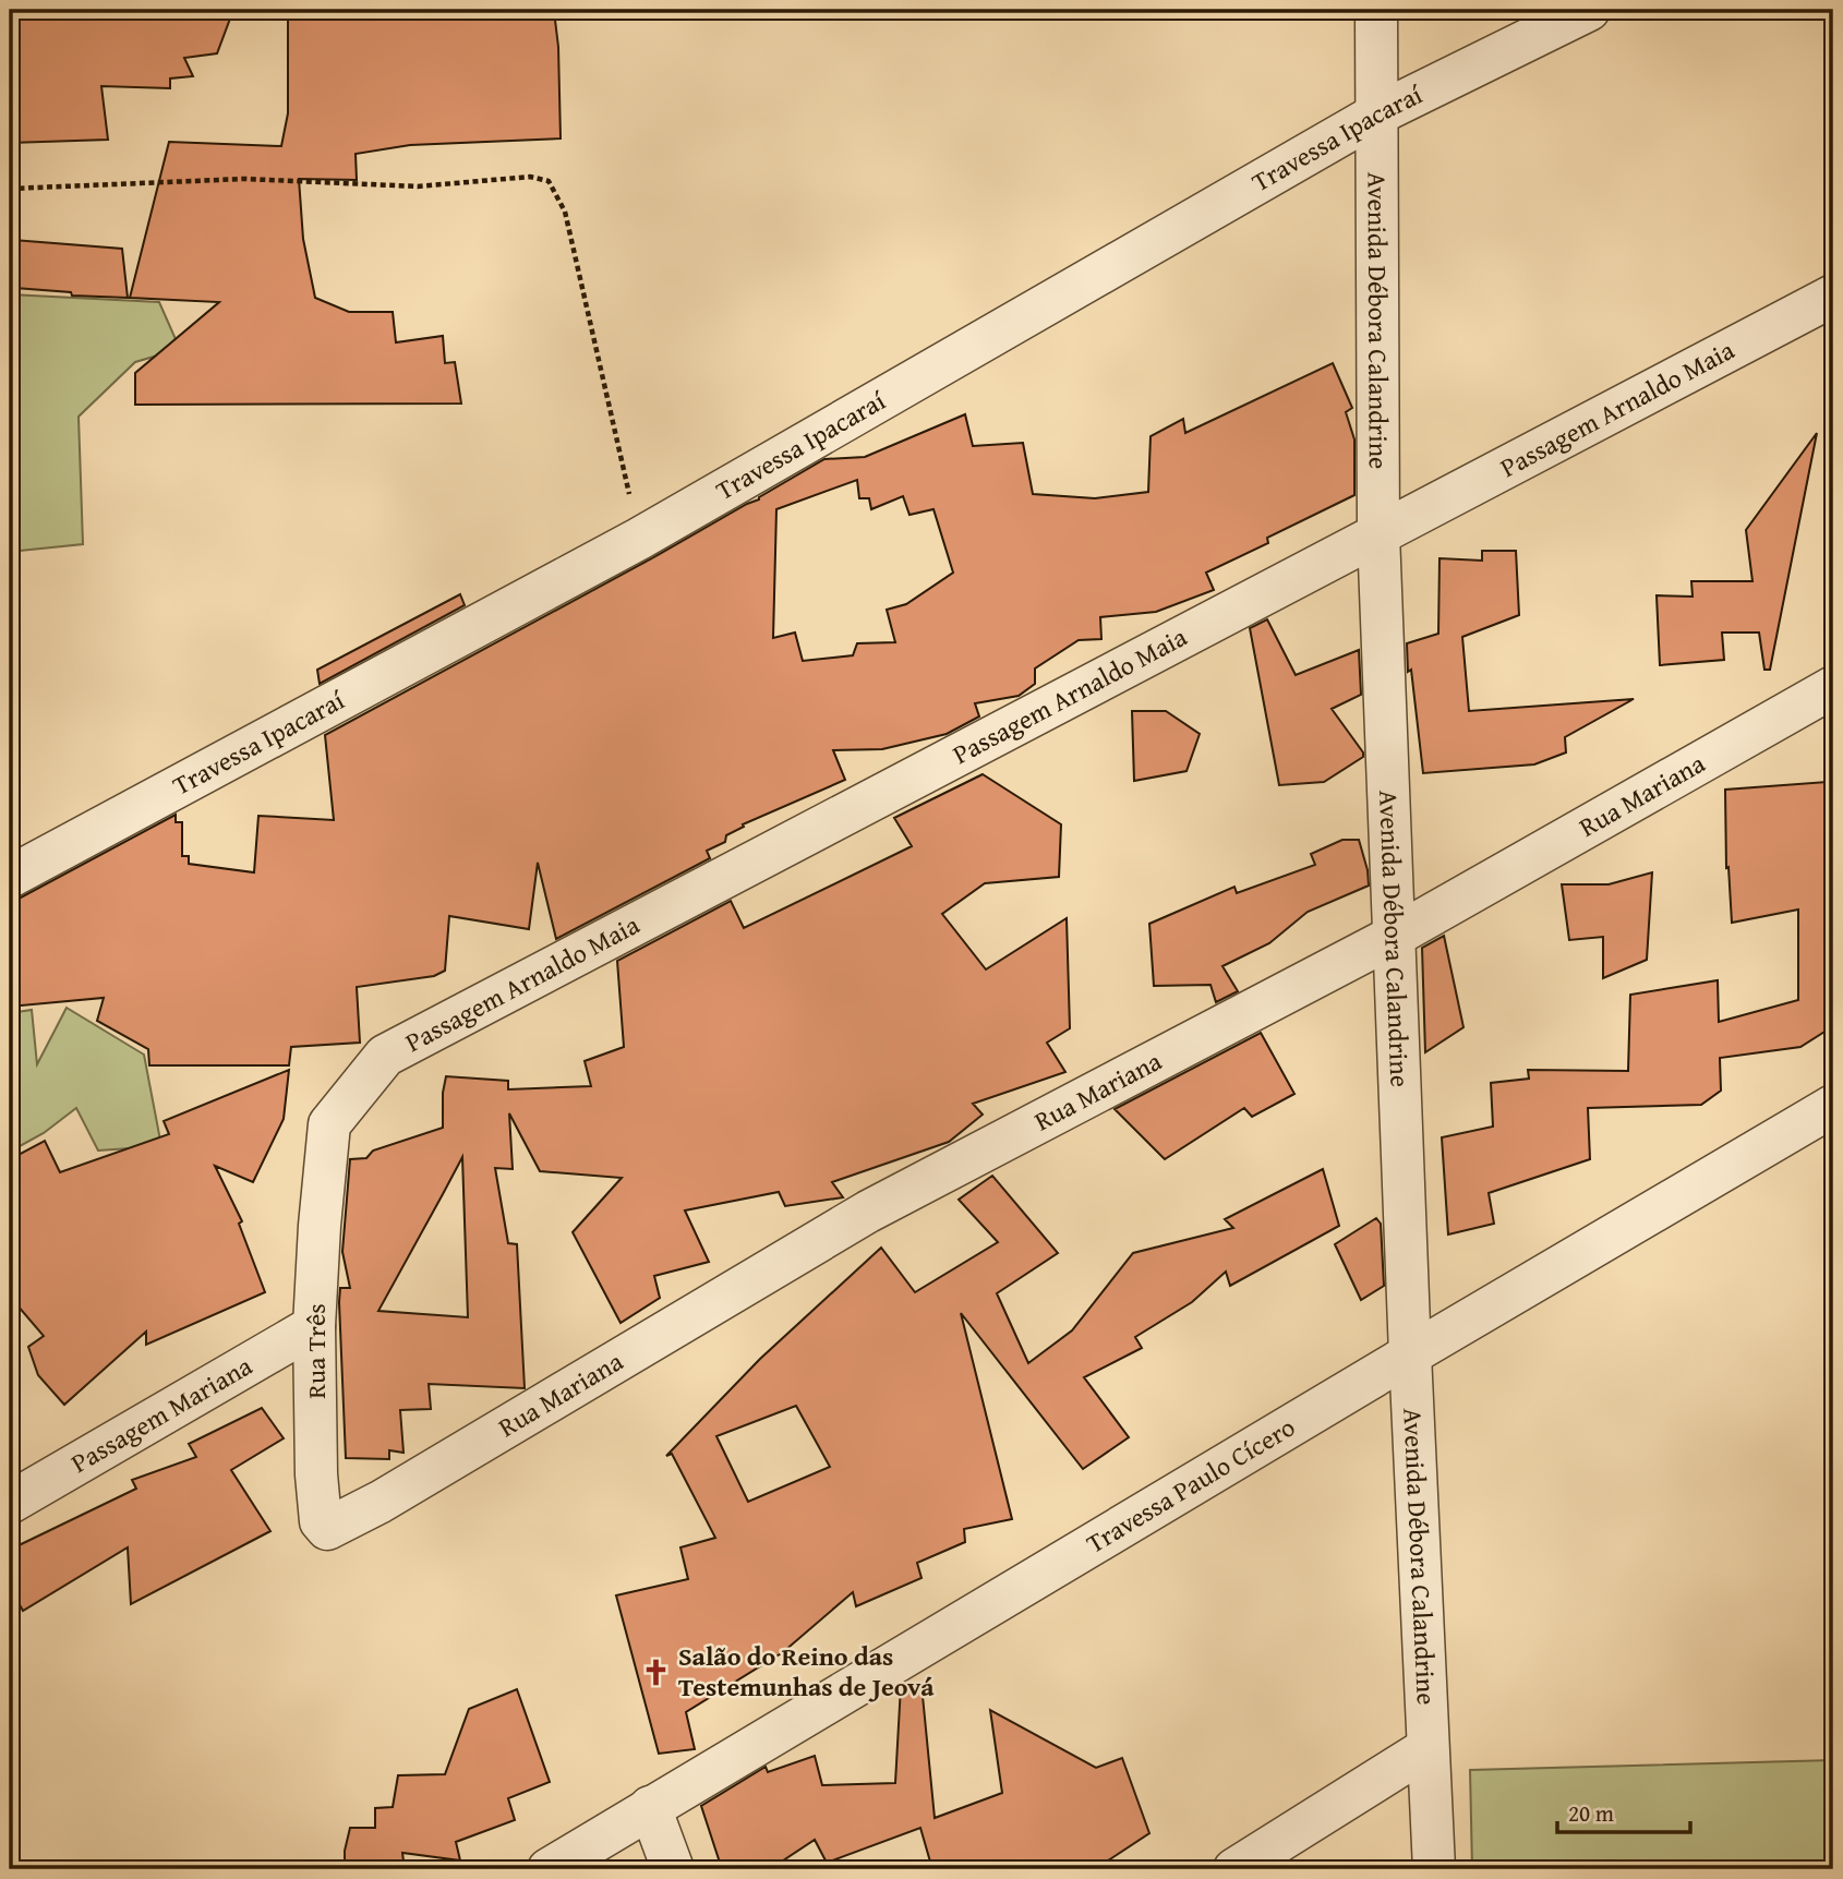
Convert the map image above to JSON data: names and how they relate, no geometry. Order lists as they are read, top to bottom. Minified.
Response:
{"streets":{"street":["Travessa Ipacaraí","Avenida Débora Calandrine","Passagem Arnaldo Maia","Rua Mariana","Rua Três","Passagem Mariana","Travessa Paulo Cícero"]},"crossings":[["Travessa Ipacaraí","Avenida Débora Calandrine"],["Avenida Débora Calandrine","Passagem Arnaldo Maia"],["Avenida Débora Calandrine","Rua Mariana"],["Avenida Débora Calandrine","Travessa Paulo Cícero"],["Passagem Arnaldo Maia","Rua Três"],["Rua Mariana","Rua Três"],["Rua Três","Passagem Mariana"]],"places":{"church":["Salão do Reino das Testemunhas de Jeová"]},"scale_bar":"20 m"}
